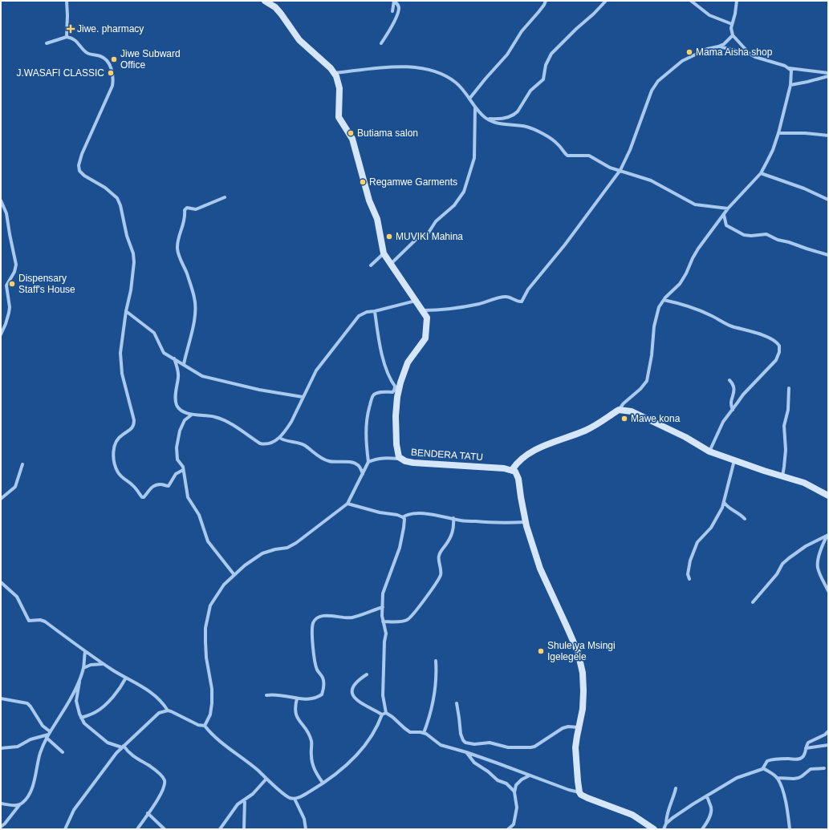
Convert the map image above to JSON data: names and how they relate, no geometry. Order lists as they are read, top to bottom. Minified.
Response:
{"streets":{"main road":["BENDERA TATU"]},"places":{"health":["Jiwe. pharmacy"],"other":["Mama Aisha shop","Jiwe Subward Office","J.WASAFI CLASSIC","Butiama salon","Regamwe Garments","MUVIKI Mahina","Dispensary Staff's House","Mawe kona","Shule ya Msingi Igelegele"]}}
